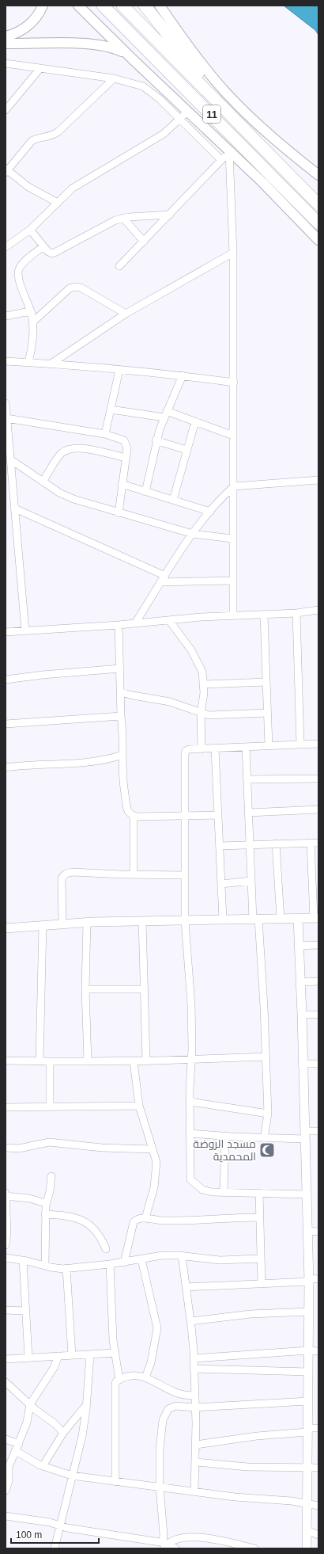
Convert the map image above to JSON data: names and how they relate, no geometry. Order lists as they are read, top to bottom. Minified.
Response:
{"streets":{"highway":["11"]},"places":{"mosque":["مسجد الروضة المحمدية"]},"scale_bar":"100 m"}
